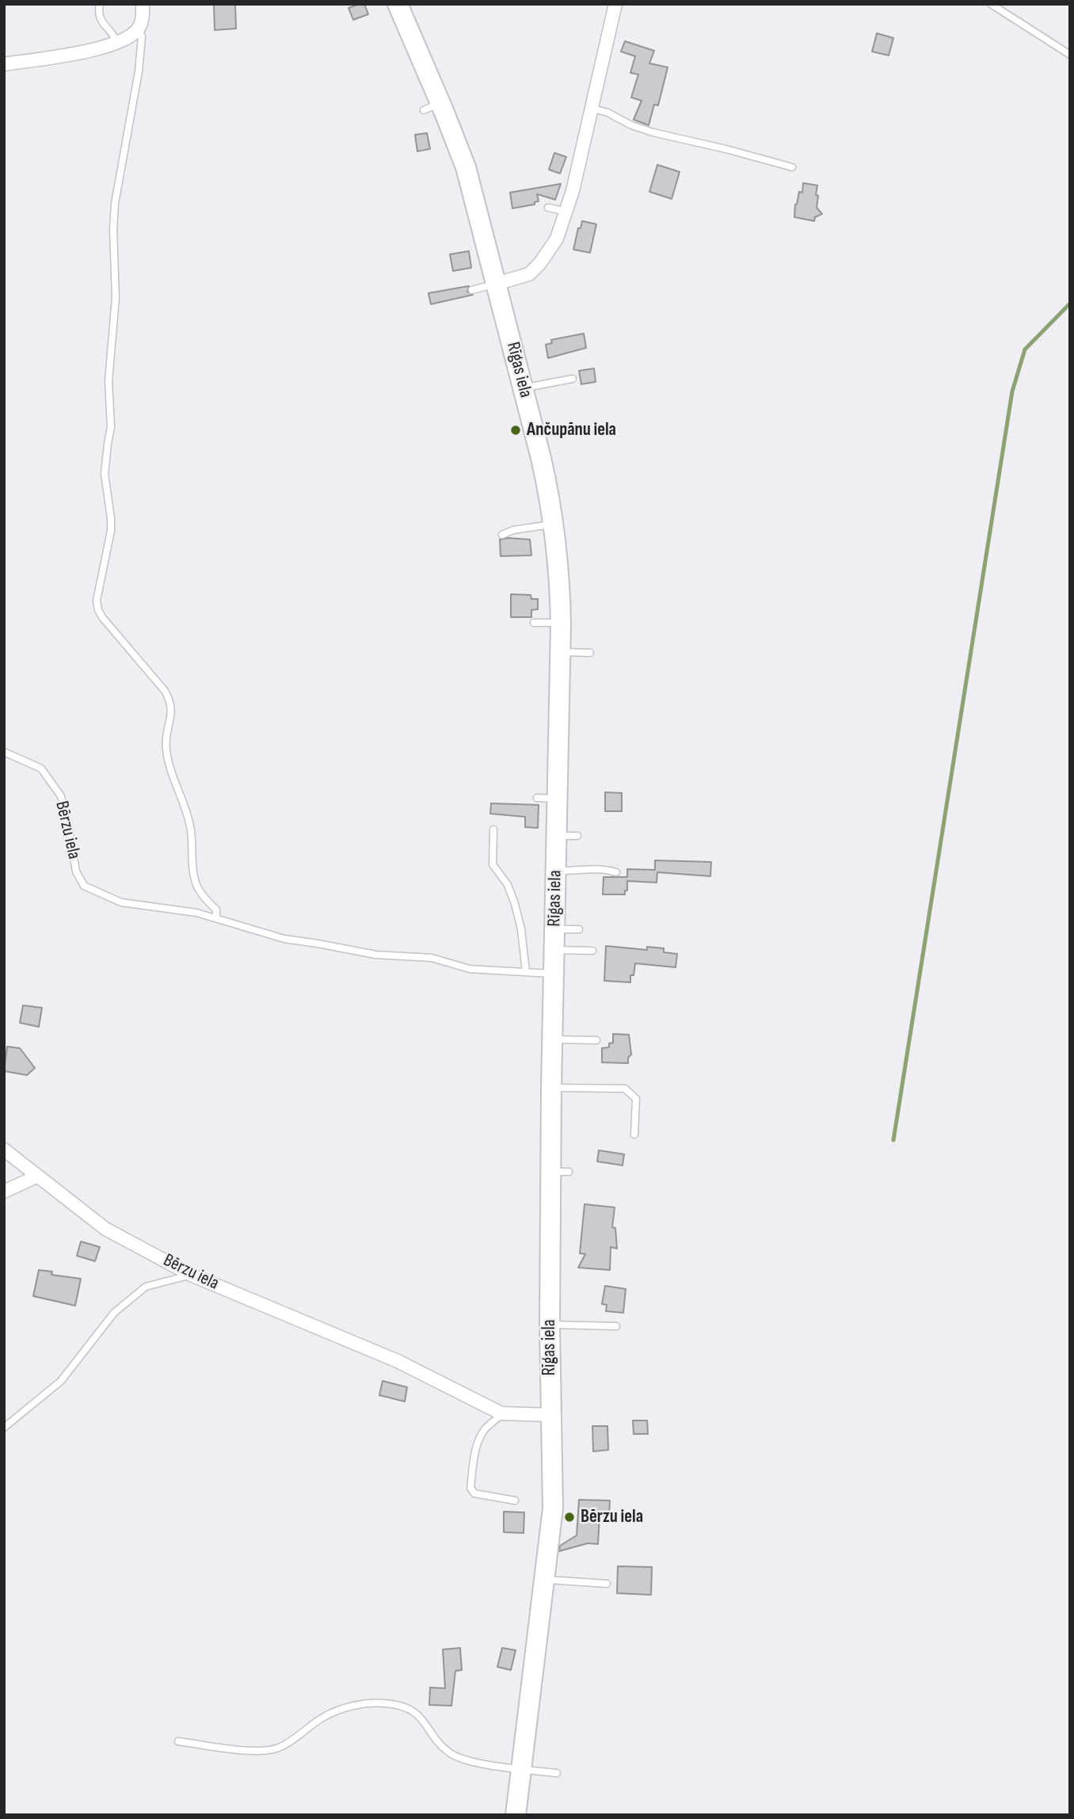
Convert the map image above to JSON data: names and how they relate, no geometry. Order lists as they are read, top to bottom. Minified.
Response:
{"streets":{"main road":["Rīgas iela"],"street":["Bērzu iela"]},"crossings":[["Rīgas iela","Bērzu iela"]],"places":["Ančupānu iela","Bērzu iela"]}
